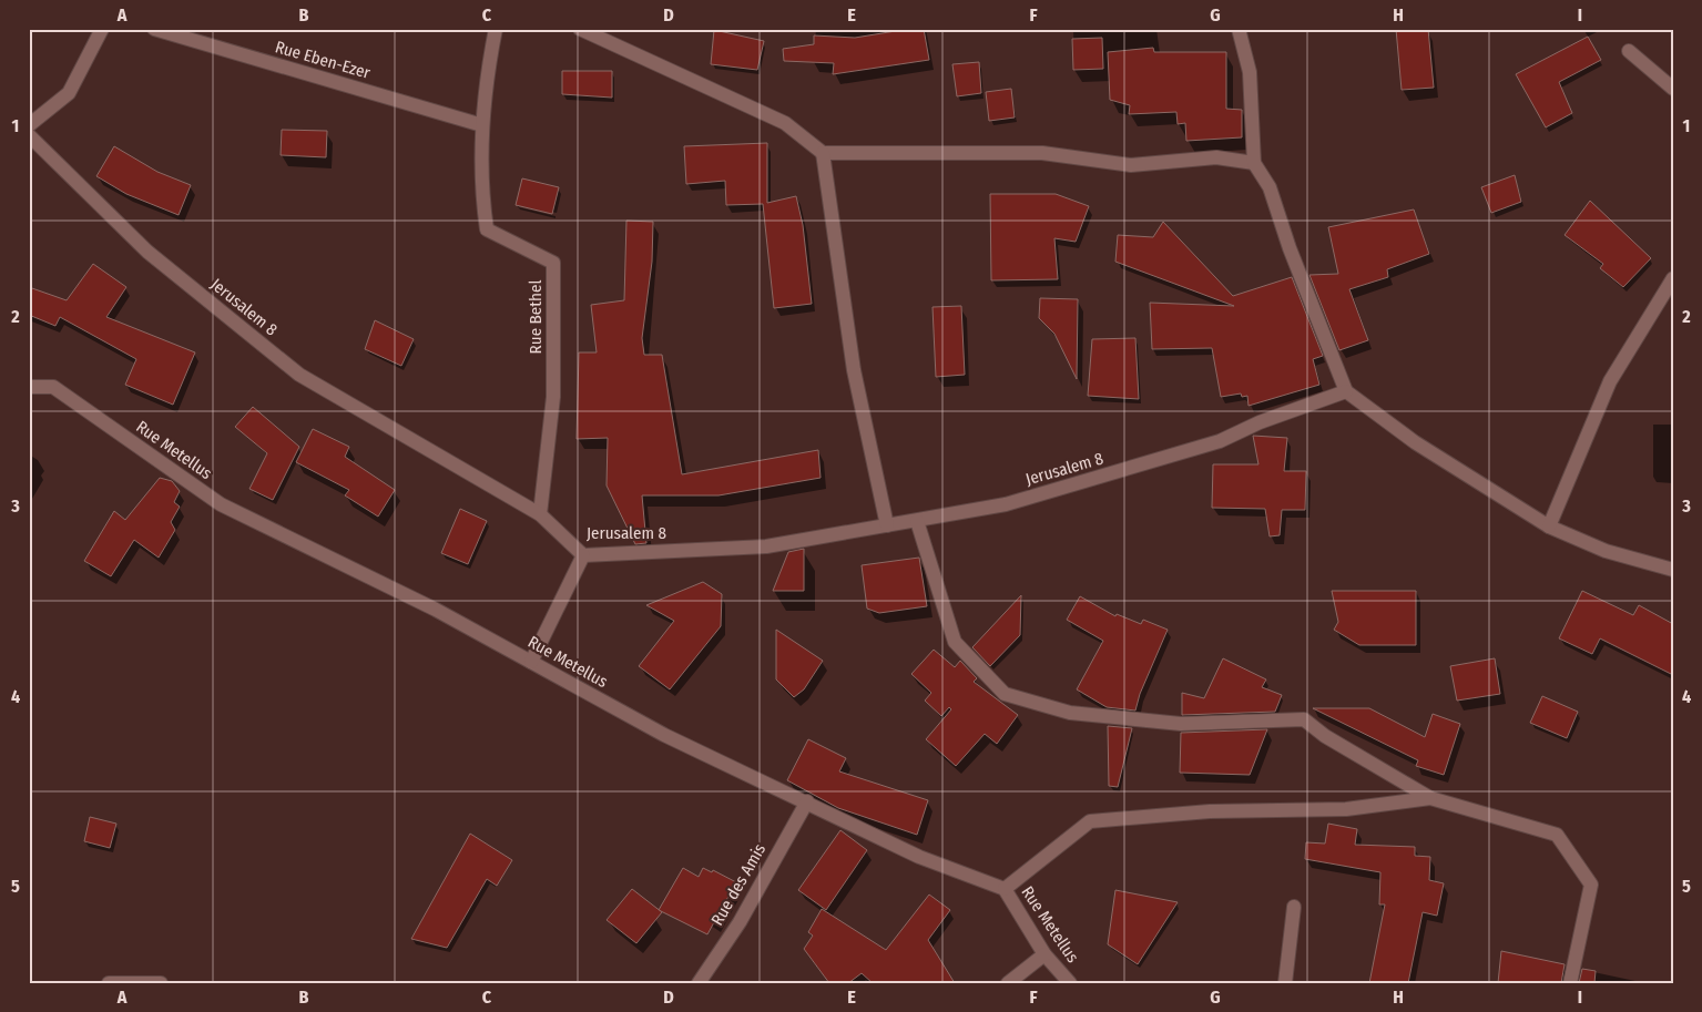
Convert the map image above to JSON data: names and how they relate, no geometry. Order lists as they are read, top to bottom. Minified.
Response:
{"streets":{"street":["Rue Eben-Ezer","Jerusalem 8","Rue Bethel","Rue Metellus","Rue des Amis"]},"crossings":[["Rue Eben-Ezer","Rue Bethel"],["Jerusalem 8","Rue Bethel"],["Rue Metellus","Rue des Amis"]],"grid":{"columns":["A","B","C","D","E","F","G","H","I"],"rows":["1","2","3","4","5"]}}
